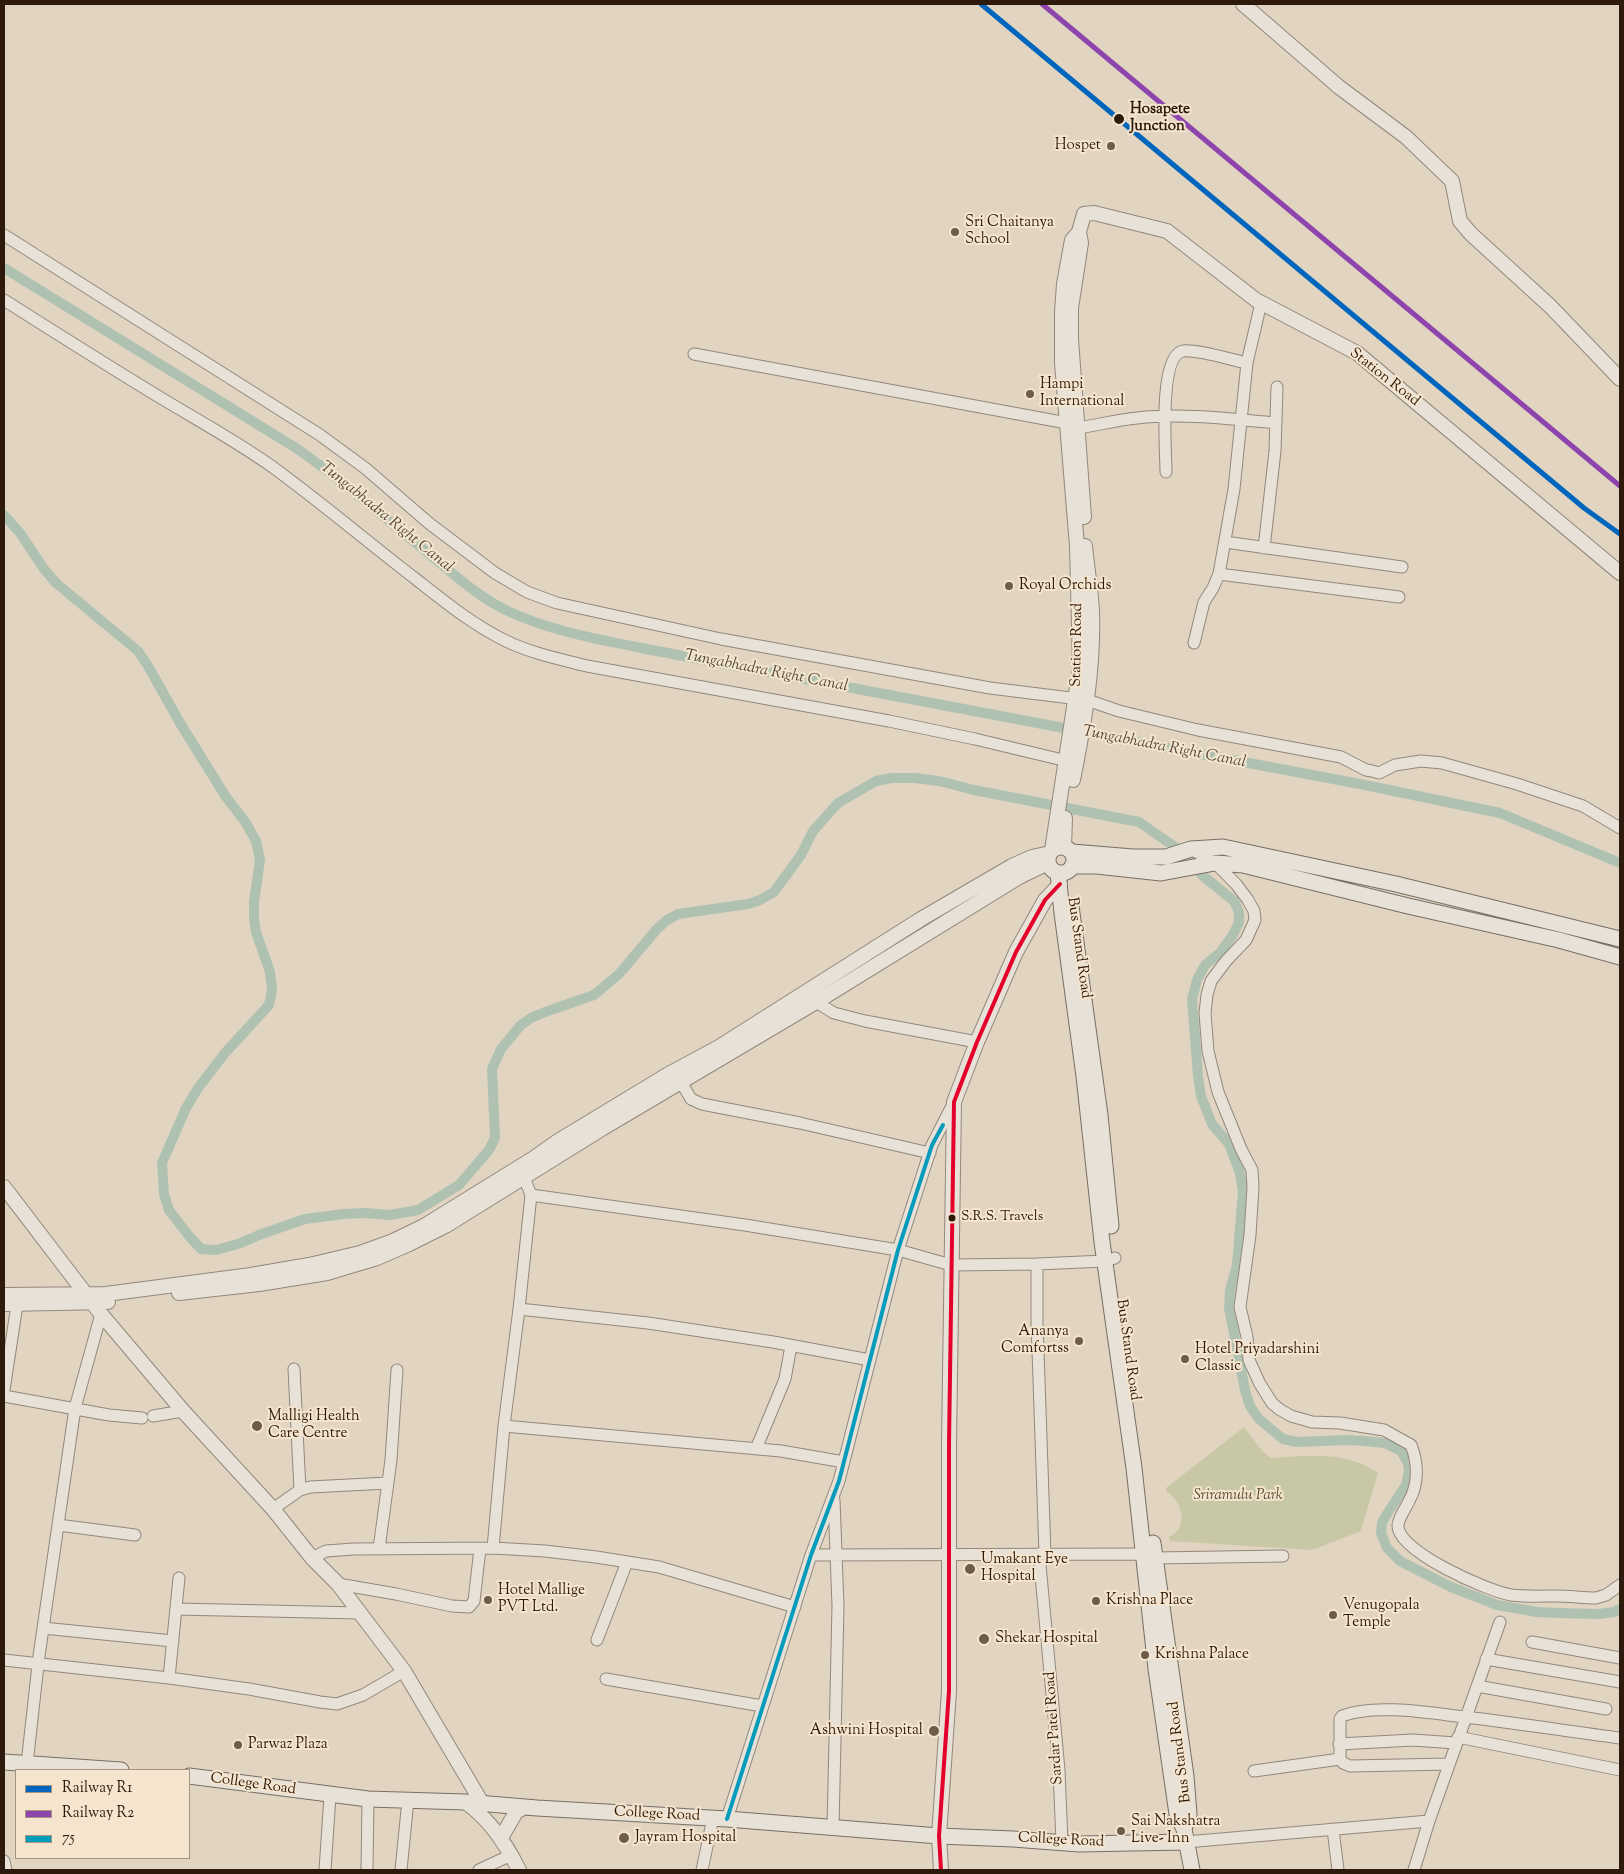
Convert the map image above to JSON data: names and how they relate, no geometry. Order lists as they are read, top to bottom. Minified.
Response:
{"streets":{"main road":["Bus Stand Road","College Road"],"street":["Station Road","Sardar Patel Road"]},"crossings":[["Bus Stand Road","College Road"],["Sardar Patel Road","College Road"]],"water":["Tungabhadra Right Canal"],"parks":["Sriramulu Park"],"places":["Hosapete Junction","Hospet","Sri Chaitanya School","Hampi International","Royal Orchids","S.R.S. Travels","Ananya Comfortss","Hotel Priyadarshini Classic","Malligi Health Care Centre","Umakant Eye Hospital","Hotel Mallige PVT Ltd.","Krishna Place","Venugopala Temple","Shekar Hospital","Krishna Palace","Ashwini Hospital","Parwaz Plaza","Sai Nakshatra Live- Inn","Jayram Hospital"],"lines":["rail line R1","rail line R2","transit line 75"],"legend":["Railway R1","Railway R2","75"]}
